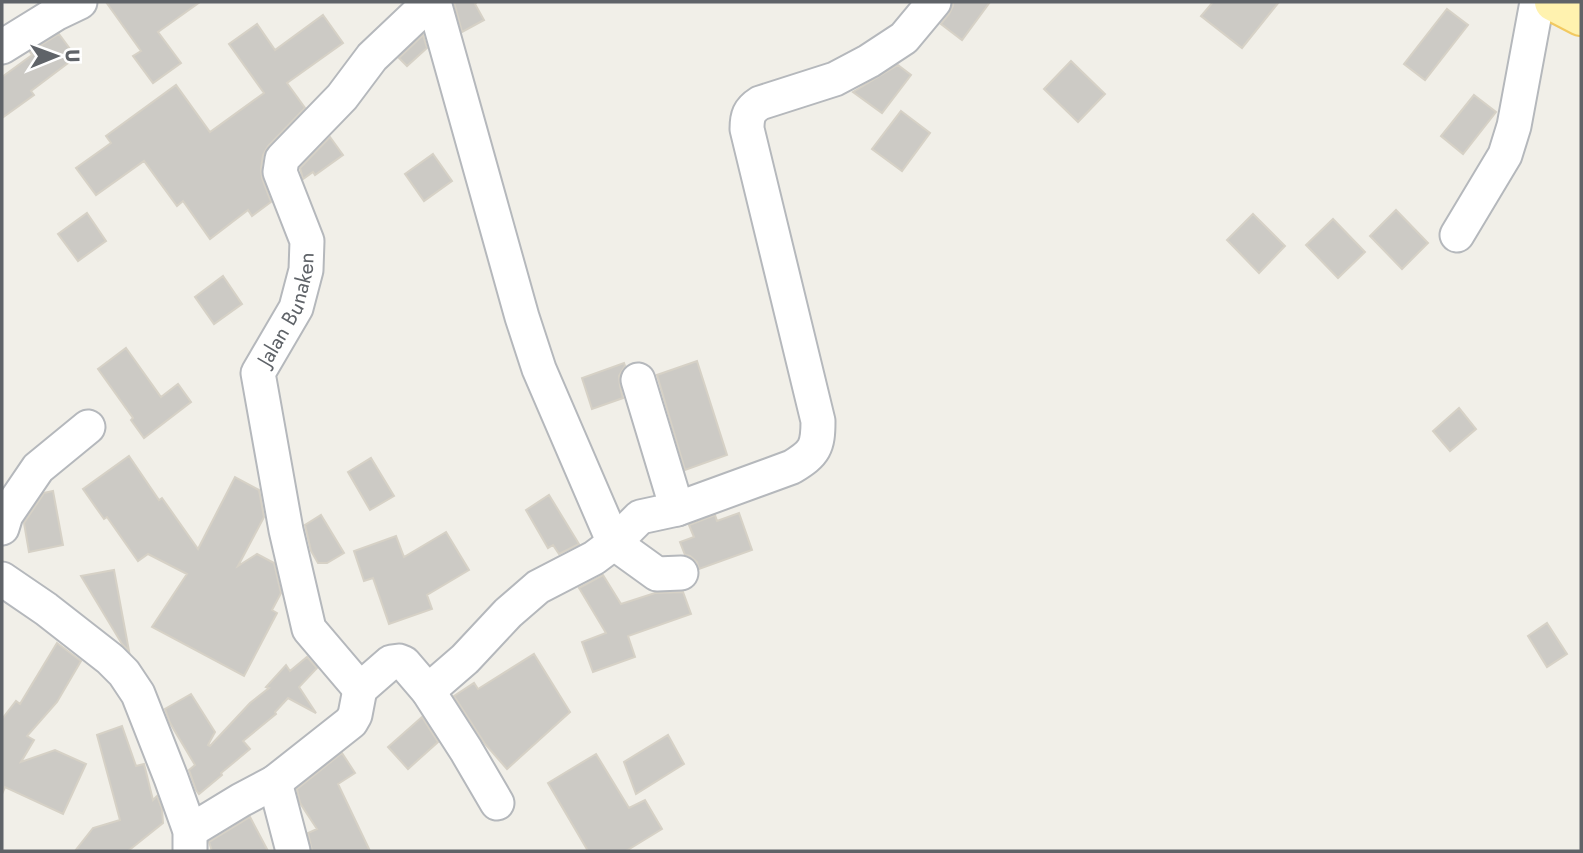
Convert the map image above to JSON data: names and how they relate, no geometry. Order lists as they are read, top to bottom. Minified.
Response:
{"streets":{"street":["Jalan Bunaken"]},"north":"right"}
